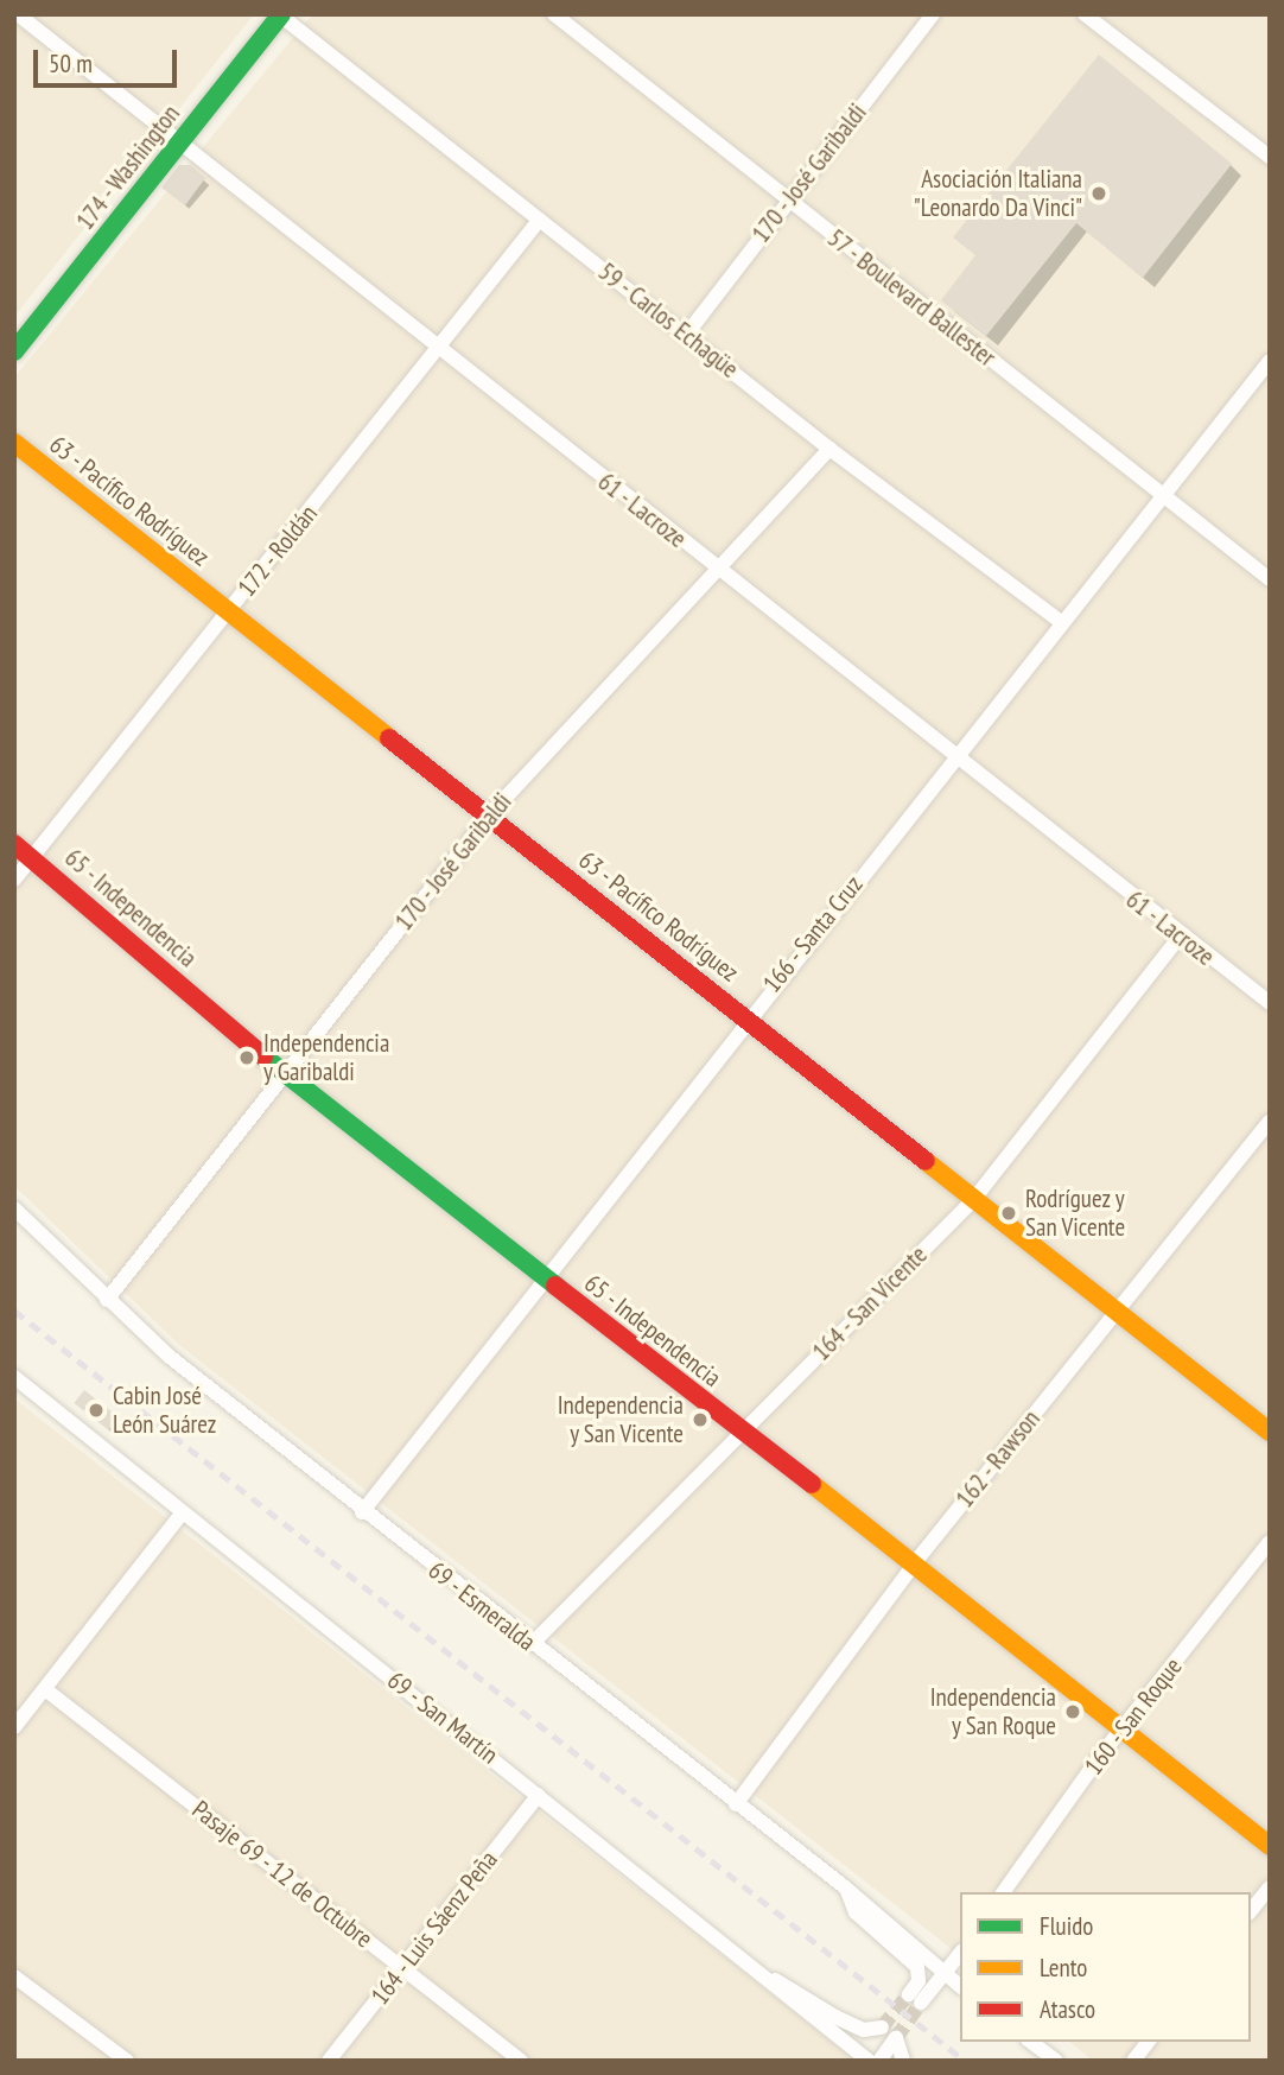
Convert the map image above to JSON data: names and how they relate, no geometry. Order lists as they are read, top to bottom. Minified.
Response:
{"streets":{"street":["174 - Washington","170 - José Garibaldi","57 - Boulevard Ballester","59 - Carlos Echagüe","63 - Pacífico Rodríguez","61 - Lacroze","172 - Roldán","65 - Independencia","166 - Santa Cruz","164 - San Vicente","162 - Rawson","69 - Esmeralda","160 - San Roque","69 - San Martín","Pasaje 69 - 12 de Octubre","164 - Luis Sáenz Peña"]},"crossings":[["174 - Washington","59 - Carlos Echagüe"],["174 - Washington","61 - Lacroze"],["170 - José Garibaldi","57 - Boulevard Ballester"],["170 - José Garibaldi","59 - Carlos Echagüe"],["170 - José Garibaldi","63 - Pacífico Rodríguez"],["170 - José Garibaldi","61 - Lacroze"],["170 - José Garibaldi","65 - Independencia"],["170 - José Garibaldi","69 - Esmeralda"],["57 - Boulevard Ballester","166 - Santa Cruz"],["59 - Carlos Echagüe","172 - Roldán"],["59 - Carlos Echagüe","166 - Santa Cruz"],["63 - Pacífico Rodríguez","172 - Roldán"],["63 - Pacífico Rodríguez","166 - Santa Cruz"],["63 - Pacífico Rodríguez","164 - San Vicente"],["63 - Pacífico Rodríguez","162 - Rawson"],["61 - Lacroze","172 - Roldán"],["61 - Lacroze","166 - Santa Cruz"],["61 - Lacroze","164 - San Vicente"],["172 - Roldán","65 - Independencia"],["65 - Independencia","166 - Santa Cruz"],["65 - Independencia","164 - San Vicente"],["65 - Independencia","162 - Rawson"],["65 - Independencia","160 - San Roque"],["166 - Santa Cruz","69 - Esmeralda"],["164 - San Vicente","69 - Esmeralda"],["162 - Rawson","69 - Esmeralda"],["69 - San Martín","164 - Luis Sáenz Peña"],["Pasaje 69 - 12 de Octubre","164 - Luis Sáenz Peña"]],"places":["Asociación Italiana \"Leonardo Da Vinci\"","Independencia y Garibaldi","Rodríguez y San Vicente","Cabin José León Suárez","Independencia y San Vicente","Independencia y San Roque"],"legend":["Fluido","Lento","Atasco"],"scale_bar":"50 m"}
